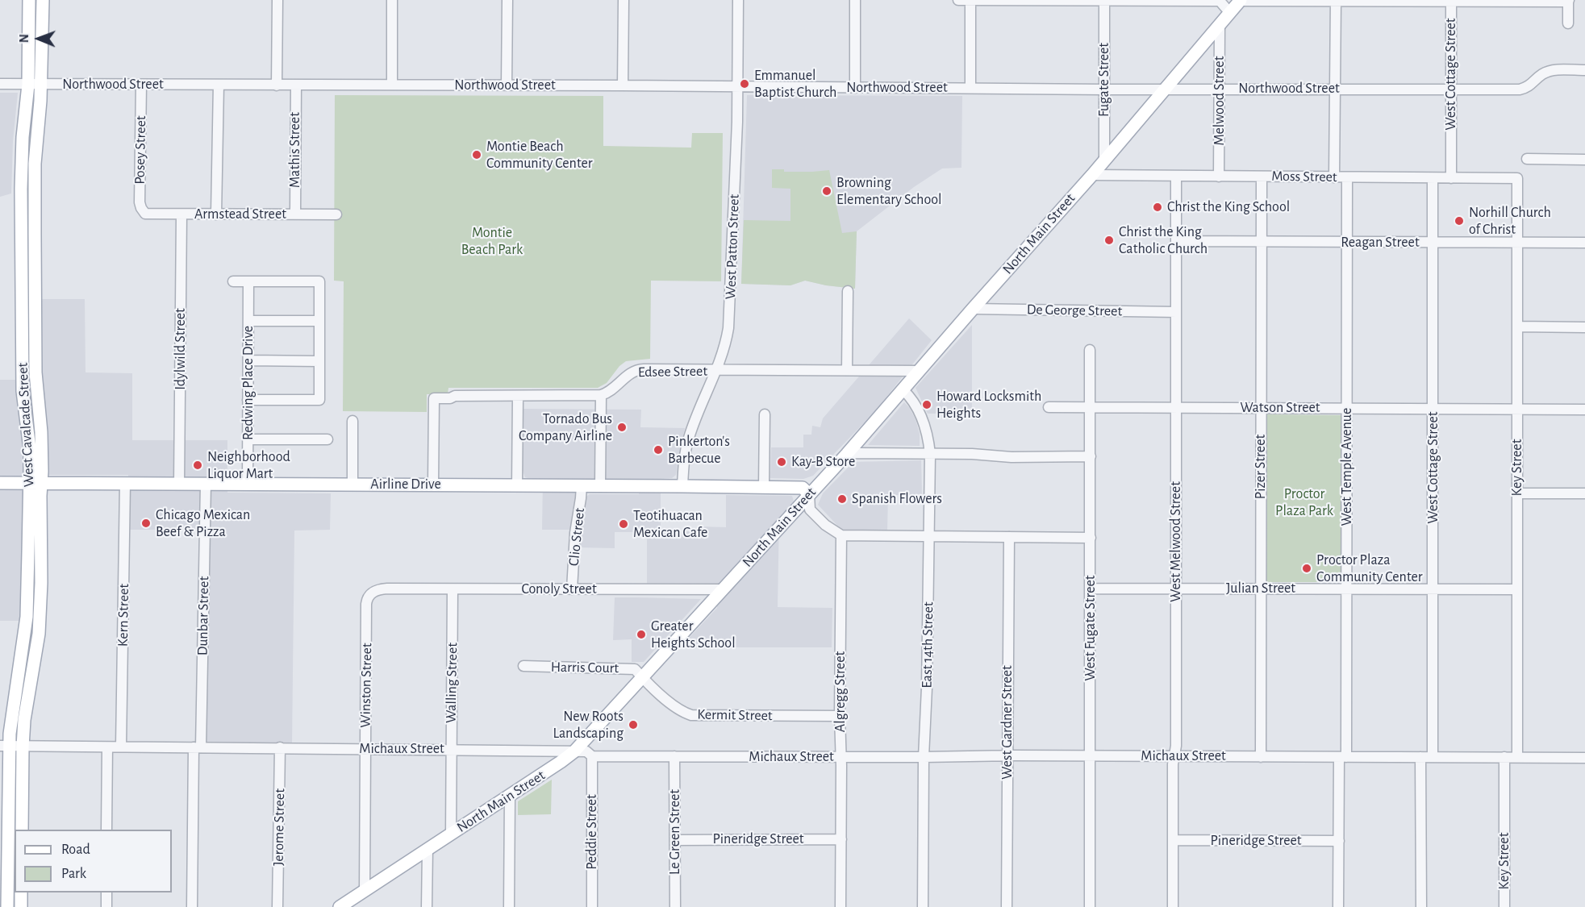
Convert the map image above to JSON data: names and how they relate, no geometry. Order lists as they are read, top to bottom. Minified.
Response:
{"streets":{"main road":["North Main Street","West Cavalcade Street","Airline Drive"],"street":["West Cottage Street","Fugate Street","Northwood Street","Melwood Street","Posey Street","Mathis Street","Moss Street","Armstead Street","Reagan Street","West Patton Street","De George Street","Idylwild Street","Edsee Street","Redwing Place Drive","Watson Street","Pizer Street","West Temple Avenue","Key Street","Clio Street","West Melwood Street","Julian Street","Conoly Street","Kern Street","Dunbar Street","West Fugate Street","East 14th Street","Harris Court","Walling Street","Winston Street","Algregg Street","Kermit Street","West Gardner Street","Michaux Street","Jerome Street","Peddie Street","Le Green Street","Pineridge Street"]},"crossings":[["West Cottage Street","Northwood Street"],["West Cottage Street","Moss Street"],["West Cottage Street","Reagan Street"],["West Cottage Street","Watson Street"],["West Cottage Street","Julian Street"],["West Cottage Street","Michaux Street"],["Fugate Street","Northwood Street"],["Fugate Street","North Main Street"],["Northwood Street","Melwood Street"],["Northwood Street","Posey Street"],["Northwood Street","Mathis Street"],["Northwood Street","North Main Street"],["Northwood Street","West Patton Street"],["Northwood Street","West Cavalcade Street"],["Melwood Street","Moss Street"],["Melwood Street","North Main Street"],["Posey Street","Armstead Street"],["Mathis Street","Armstead Street"],["Moss Street","North Main Street"],["Moss Street","Pizer Street"],["Moss Street","West Temple Avenue"],["Moss Street","Key Street"],["Moss Street","West Melwood Street"],["Armstead Street","Idylwild Street"],["North Main Street","De George Street"],["North Main Street","Edsee Street"],["North Main Street","Airline Drive"],["North Main Street","Conoly Street"],["North Main Street","East 14th Street"],["North Main Street","Harris Court"],["North Main Street","Walling Street"],["North Main Street","Winston Street"],["North Main Street","Kermit Street"],["North Main Street","Michaux Street"],["Reagan Street","Pizer Street"],["Reagan Street","West Temple Avenue"],["Reagan Street","Key Street"],["Reagan Street","West Melwood Street"],["West Patton Street","Edsee Street"],["West Patton Street","Airline Drive"],["De George Street","West Melwood Street"],["Idylwild Street","Airline Drive"],["Redwing Place Drive","Airline Drive"],["Watson Street","Pizer Street"],["Watson Street","West Temple Avenue"],["Watson Street","Key Street"],["Watson Street","West Melwood Street"],["Watson Street","West Fugate Street"],["West Cavalcade Street","Airline Drive"],["West Cavalcade Street","Michaux Street"],["Pizer Street","Julian Street"],["Pizer Street","Michaux Street"],["West Temple Avenue","Julian Street"],["West Temple Avenue","Michaux Street"],["West Temple Avenue","Pineridge Street"],["Key Street","Julian Street"],["Key Street","Michaux Street"],["Airline Drive","Clio Street"],["Airline Drive","Kern Street"],["Airline Drive","Dunbar Street"],["Clio Street","Conoly Street"],["West Melwood Street","Julian Street"],["West Melwood Street","Michaux Street"],["West Melwood Street","Pineridge Street"],["Julian Street","West Fugate Street"],["Conoly Street","Walling Street"],["Conoly Street","Winston Street"],["Kern Street","Michaux Street"],["Dunbar Street","Michaux Street"],["West Fugate Street","Michaux Street"],["East 14th Street","Michaux Street"],["Harris Court","Kermit Street"],["Walling Street","Michaux Street"],["Winston Street","Michaux Street"],["Algregg Street","Kermit Street"],["Algregg Street","Michaux Street"],["Algregg Street","Pineridge Street"],["West Gardner Street","Michaux Street"],["Michaux Street","Jerome Street"],["Michaux Street","Peddie Street"],["Michaux Street","Le Green Street"],["Le Green Street","Pineridge Street"]],"parks":["Montie Beach Park","Proctor Plaza Park"],"places":["Emmanuel Baptist Church","Montie Beach Community Center","Browning Elementary School","Christ the King School","Norhill Church of Christ","Christ the King Catholic Church","Howard Locksmith Heights","Tornado Bus Company Airline","Pinkerton's Barbecue","Kay-B Store","Neighborhood Liquor Mart","Spanish Flowers","Chicago Mexican Beef & Pizza","Teotihuacan Mexican Cafe","Proctor Plaza Community Center","Greater Heights School","New Roots Landscaping"],"legend":["Road","Park"],"north":"left"}
